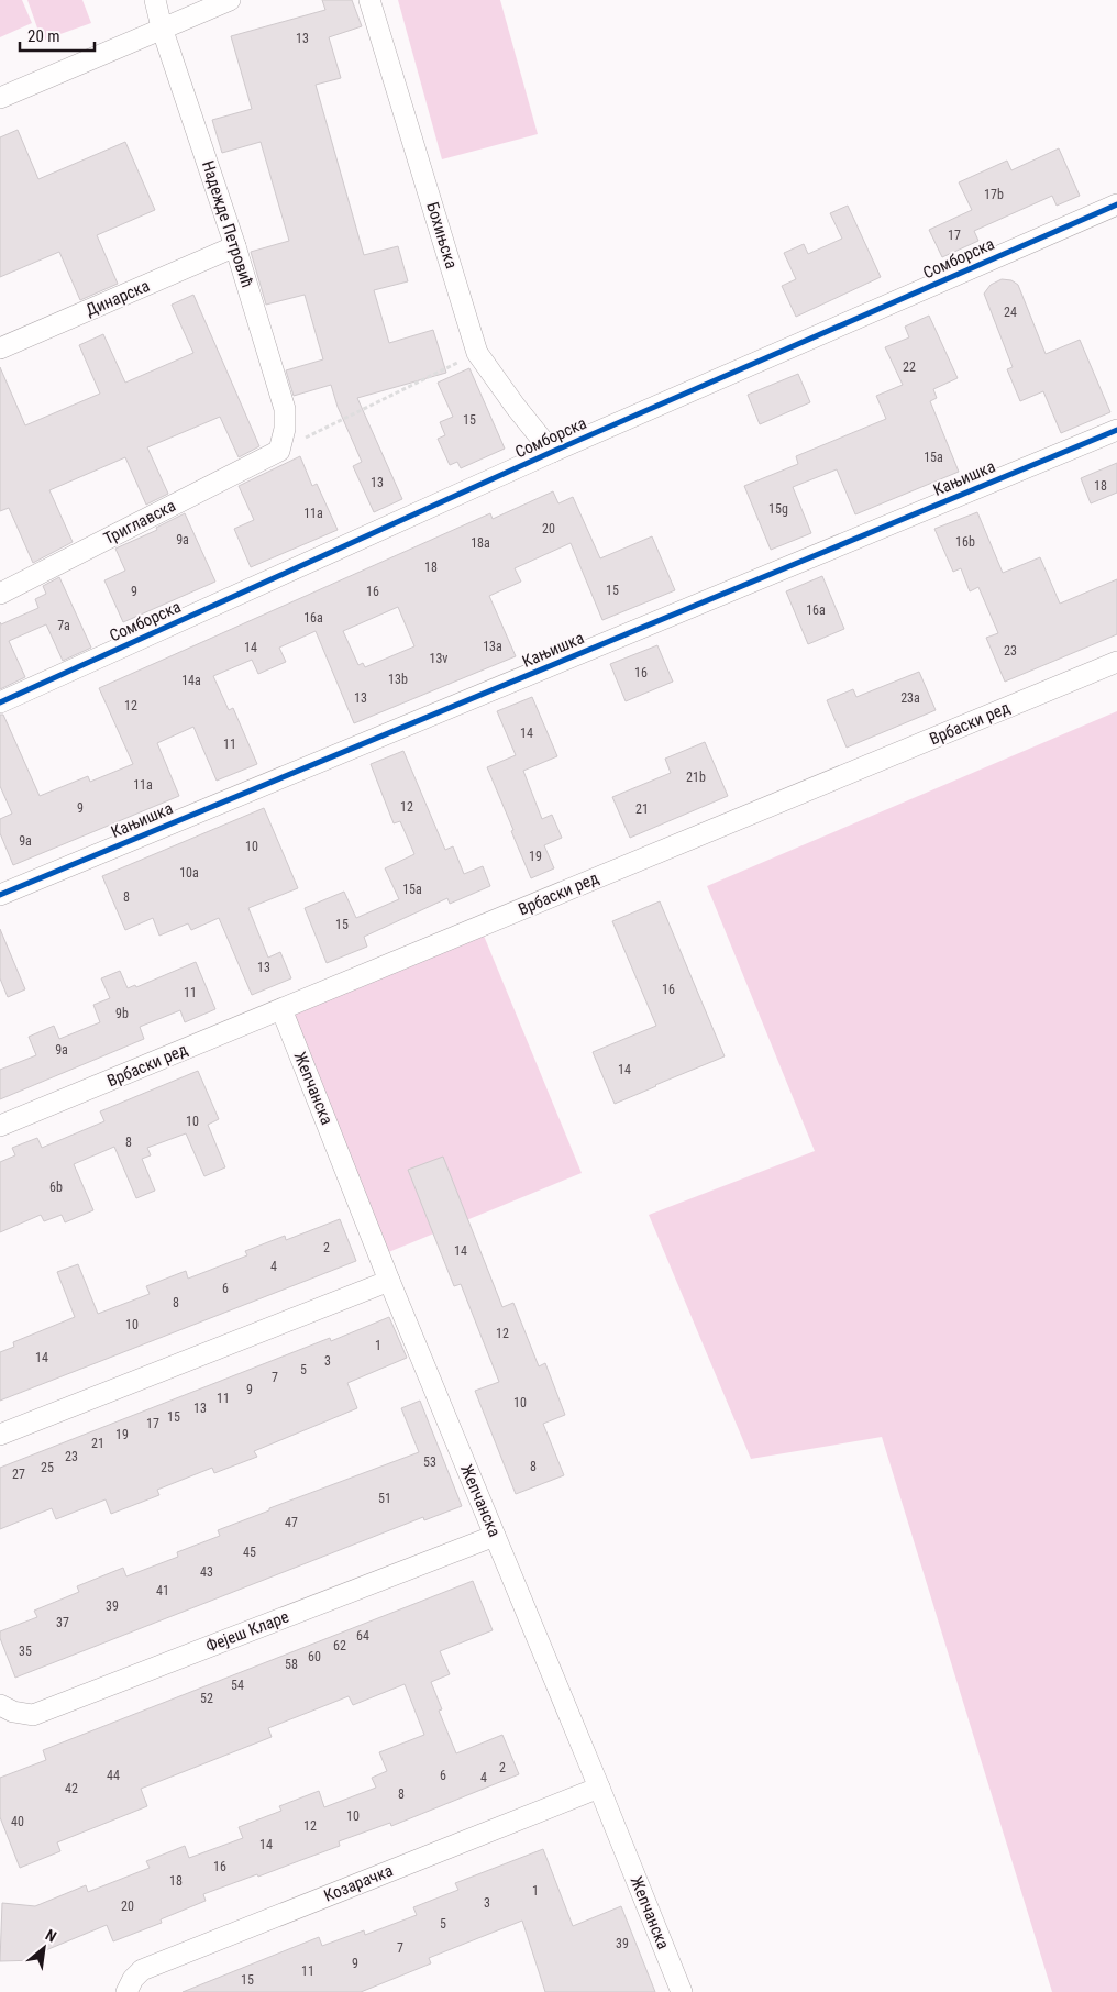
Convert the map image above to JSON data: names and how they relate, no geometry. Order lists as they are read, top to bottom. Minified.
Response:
{"streets":{"street":["Надежде Петровић","Бохињска","Сомборска","Динарска","Кањишка","Триглавска","Врбаски ред","Жепчанска","Фејеш Кларе","Козарачка"]},"crossings":[["Надежде Петровић","Динарска"],["Надежде Петровић","Триглавска"],["Бохињска","Сомборска"],["Врбаски ред","Жепчанска"],["Жепчанска","Фејеш Кларе"],["Жепчанска","Козарачка"]],"house_numbers":["13","17b","17","24","22","15","15a","13","18","15g","11a","20","9a","16b","18a","18","15","9","16","16a","16a","7a","13a","14","23","13v","16","13b","14a","13","23a","12","14","11","21b","11a","12","9","21","9a","10","19","10a","15a","8","15","13","16","11","9b","9a","14","10","8","6b","2","14","4","6","8","10","12","1","14","3","5","7","9","11","10","13","15","17","19","21","23","53","8","25","27","51","47","45","43","41","39","37","64","62","35","60","58","54","52","2","44","6","4","42","8","10","40","12","14","16","18","1","3","20","5","39","7","9","11","15"],"scale_bar":"20 m","north":"top right"}
